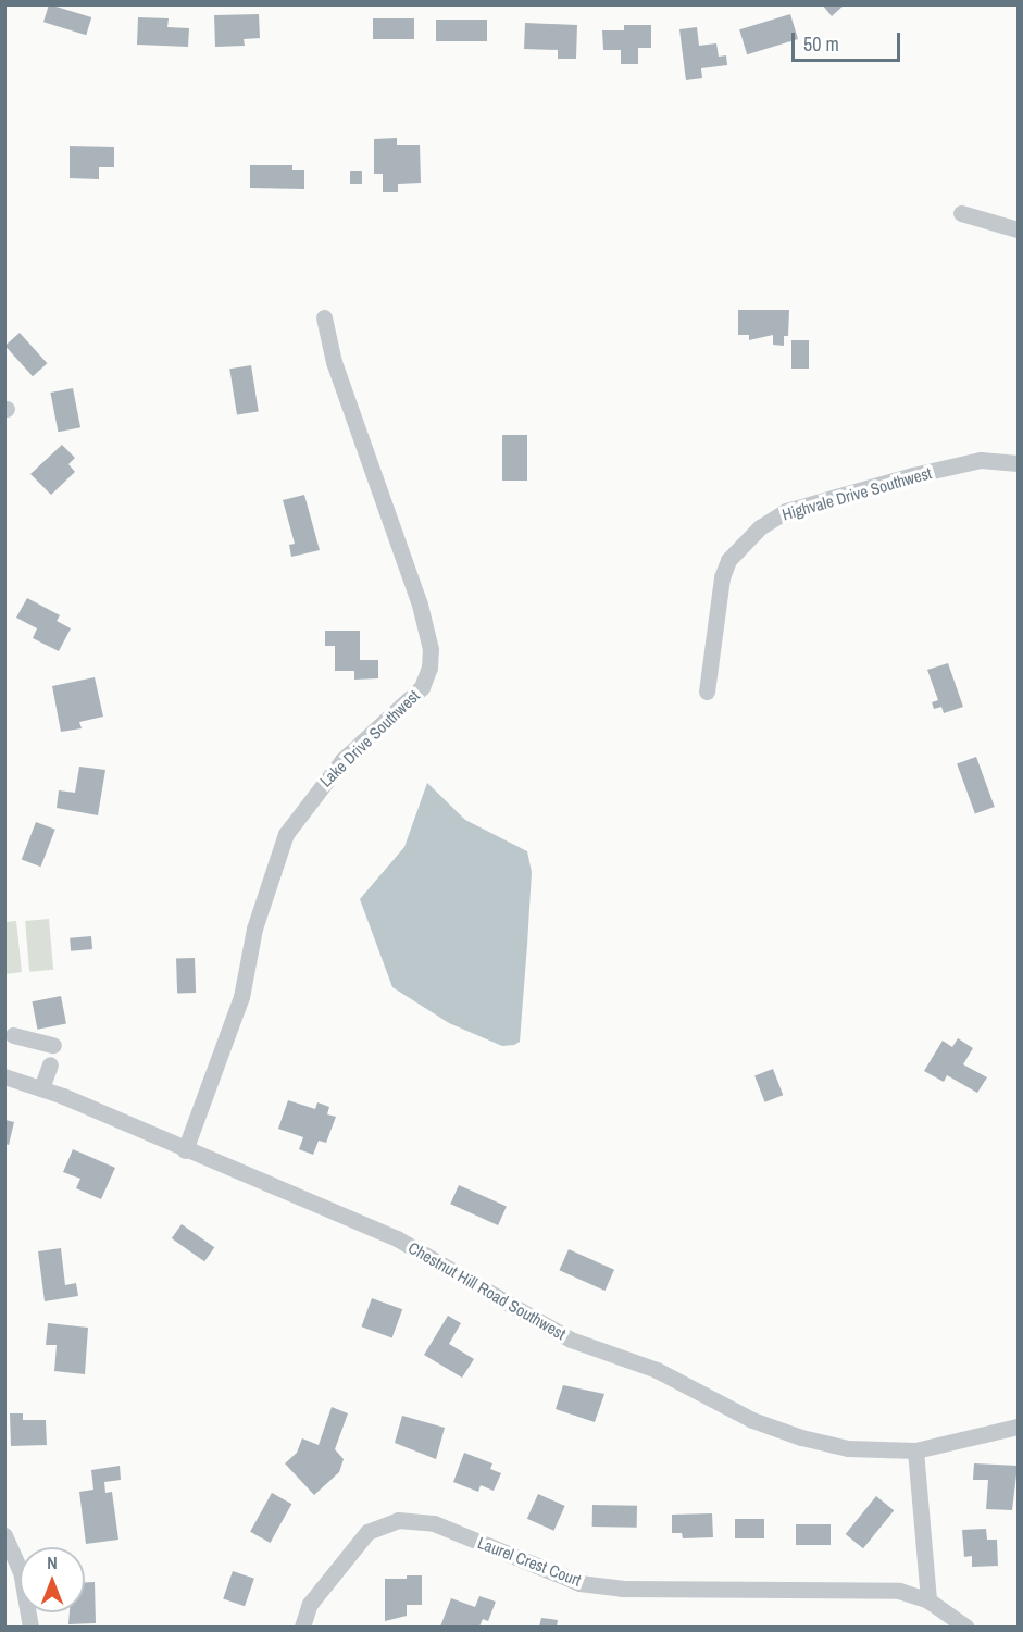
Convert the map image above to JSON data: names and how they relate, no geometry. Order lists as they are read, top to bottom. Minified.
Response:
{"streets":{"street":["Highvale Drive Southwest","Lake Drive Southwest","Chestnut Hill Road Southwest","Laurel Crest Court"]},"crossings":[["Lake Drive Southwest","Chestnut Hill Road Southwest"]],"scale_bar":"50 m","north":"top"}
